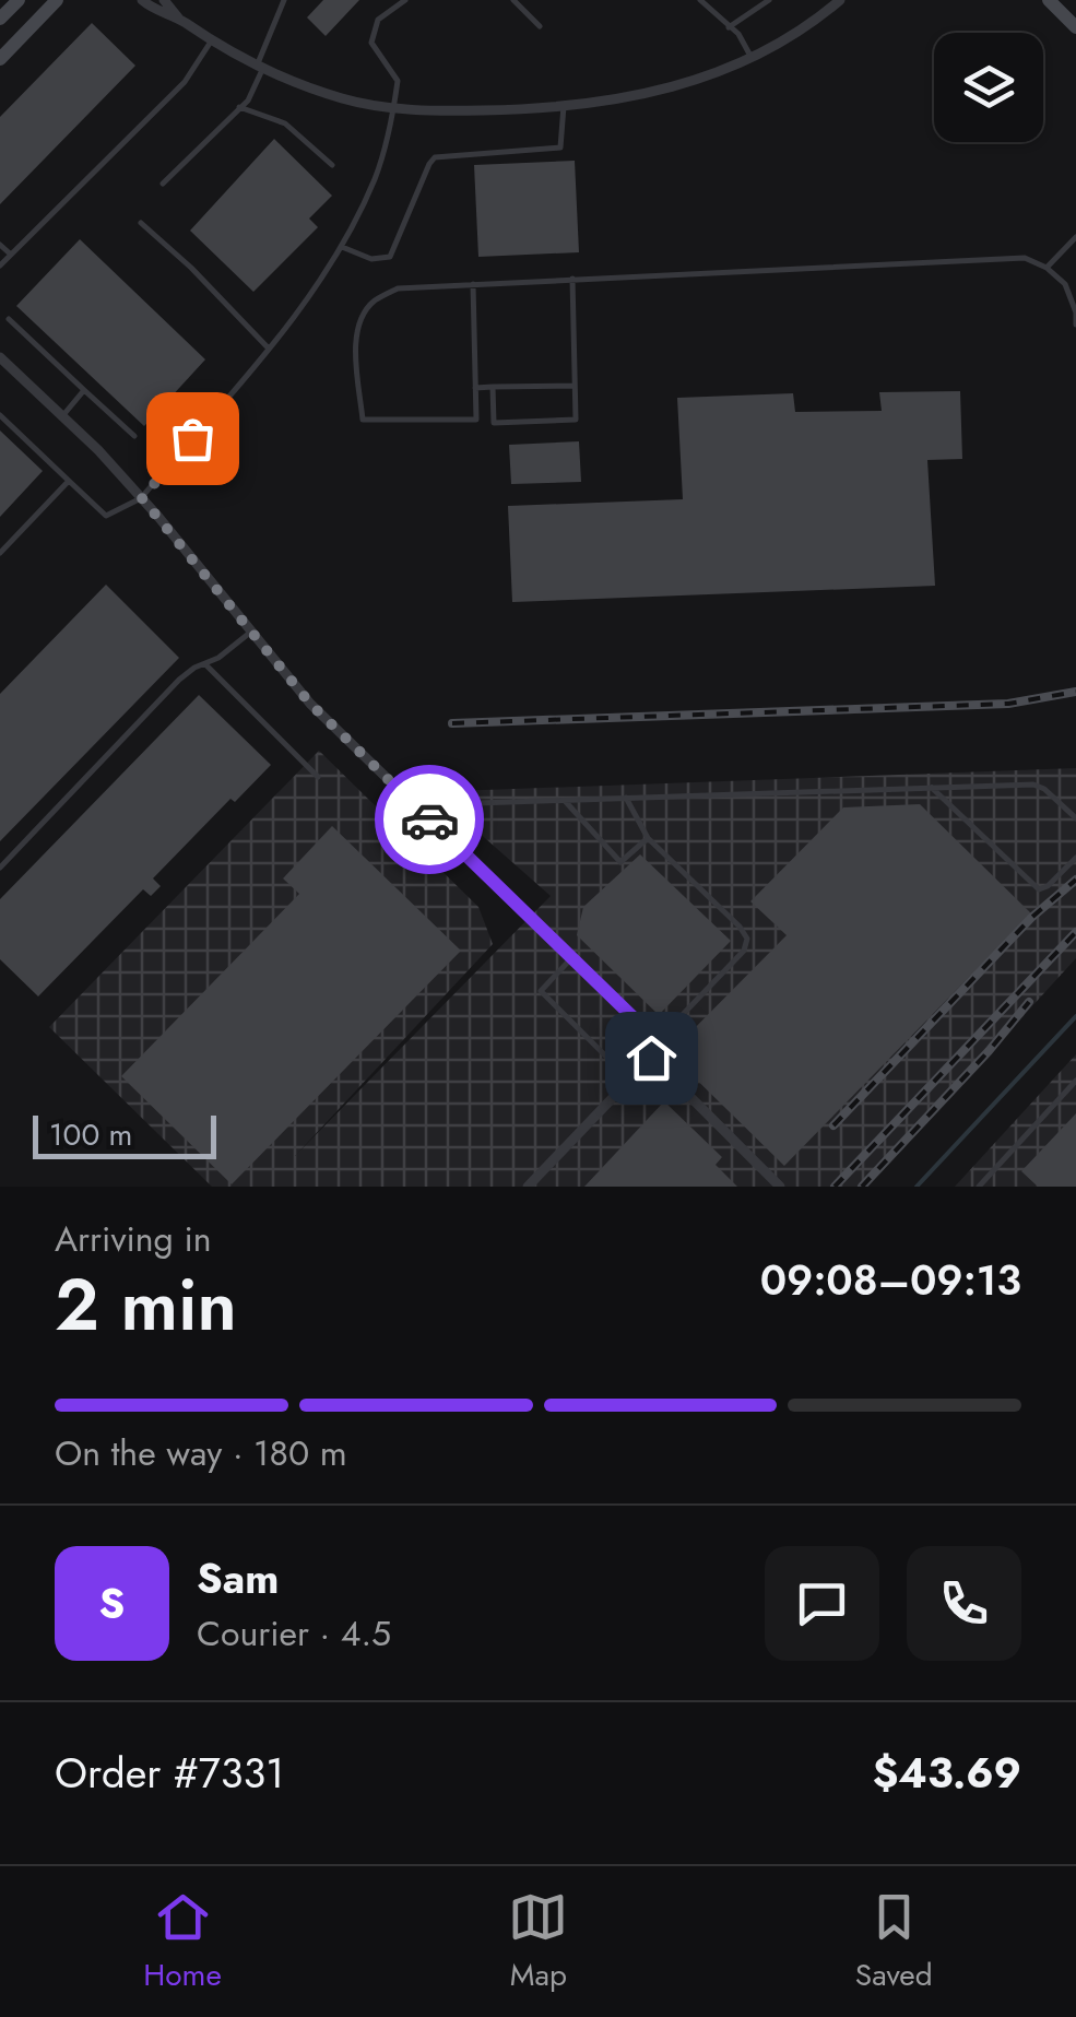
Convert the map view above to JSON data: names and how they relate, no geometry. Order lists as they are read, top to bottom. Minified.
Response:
{"scale_bar":"100 m","page":{"scale":"100 m","heading":["2 min","Arriving in","09:08–09:13"],"panel":["Sam","Courier · 4.5","Order #7331","$43.69"],"bar":"On the way · 180 m","round":"S","tabs":["Home","Map","Saved"]}}
